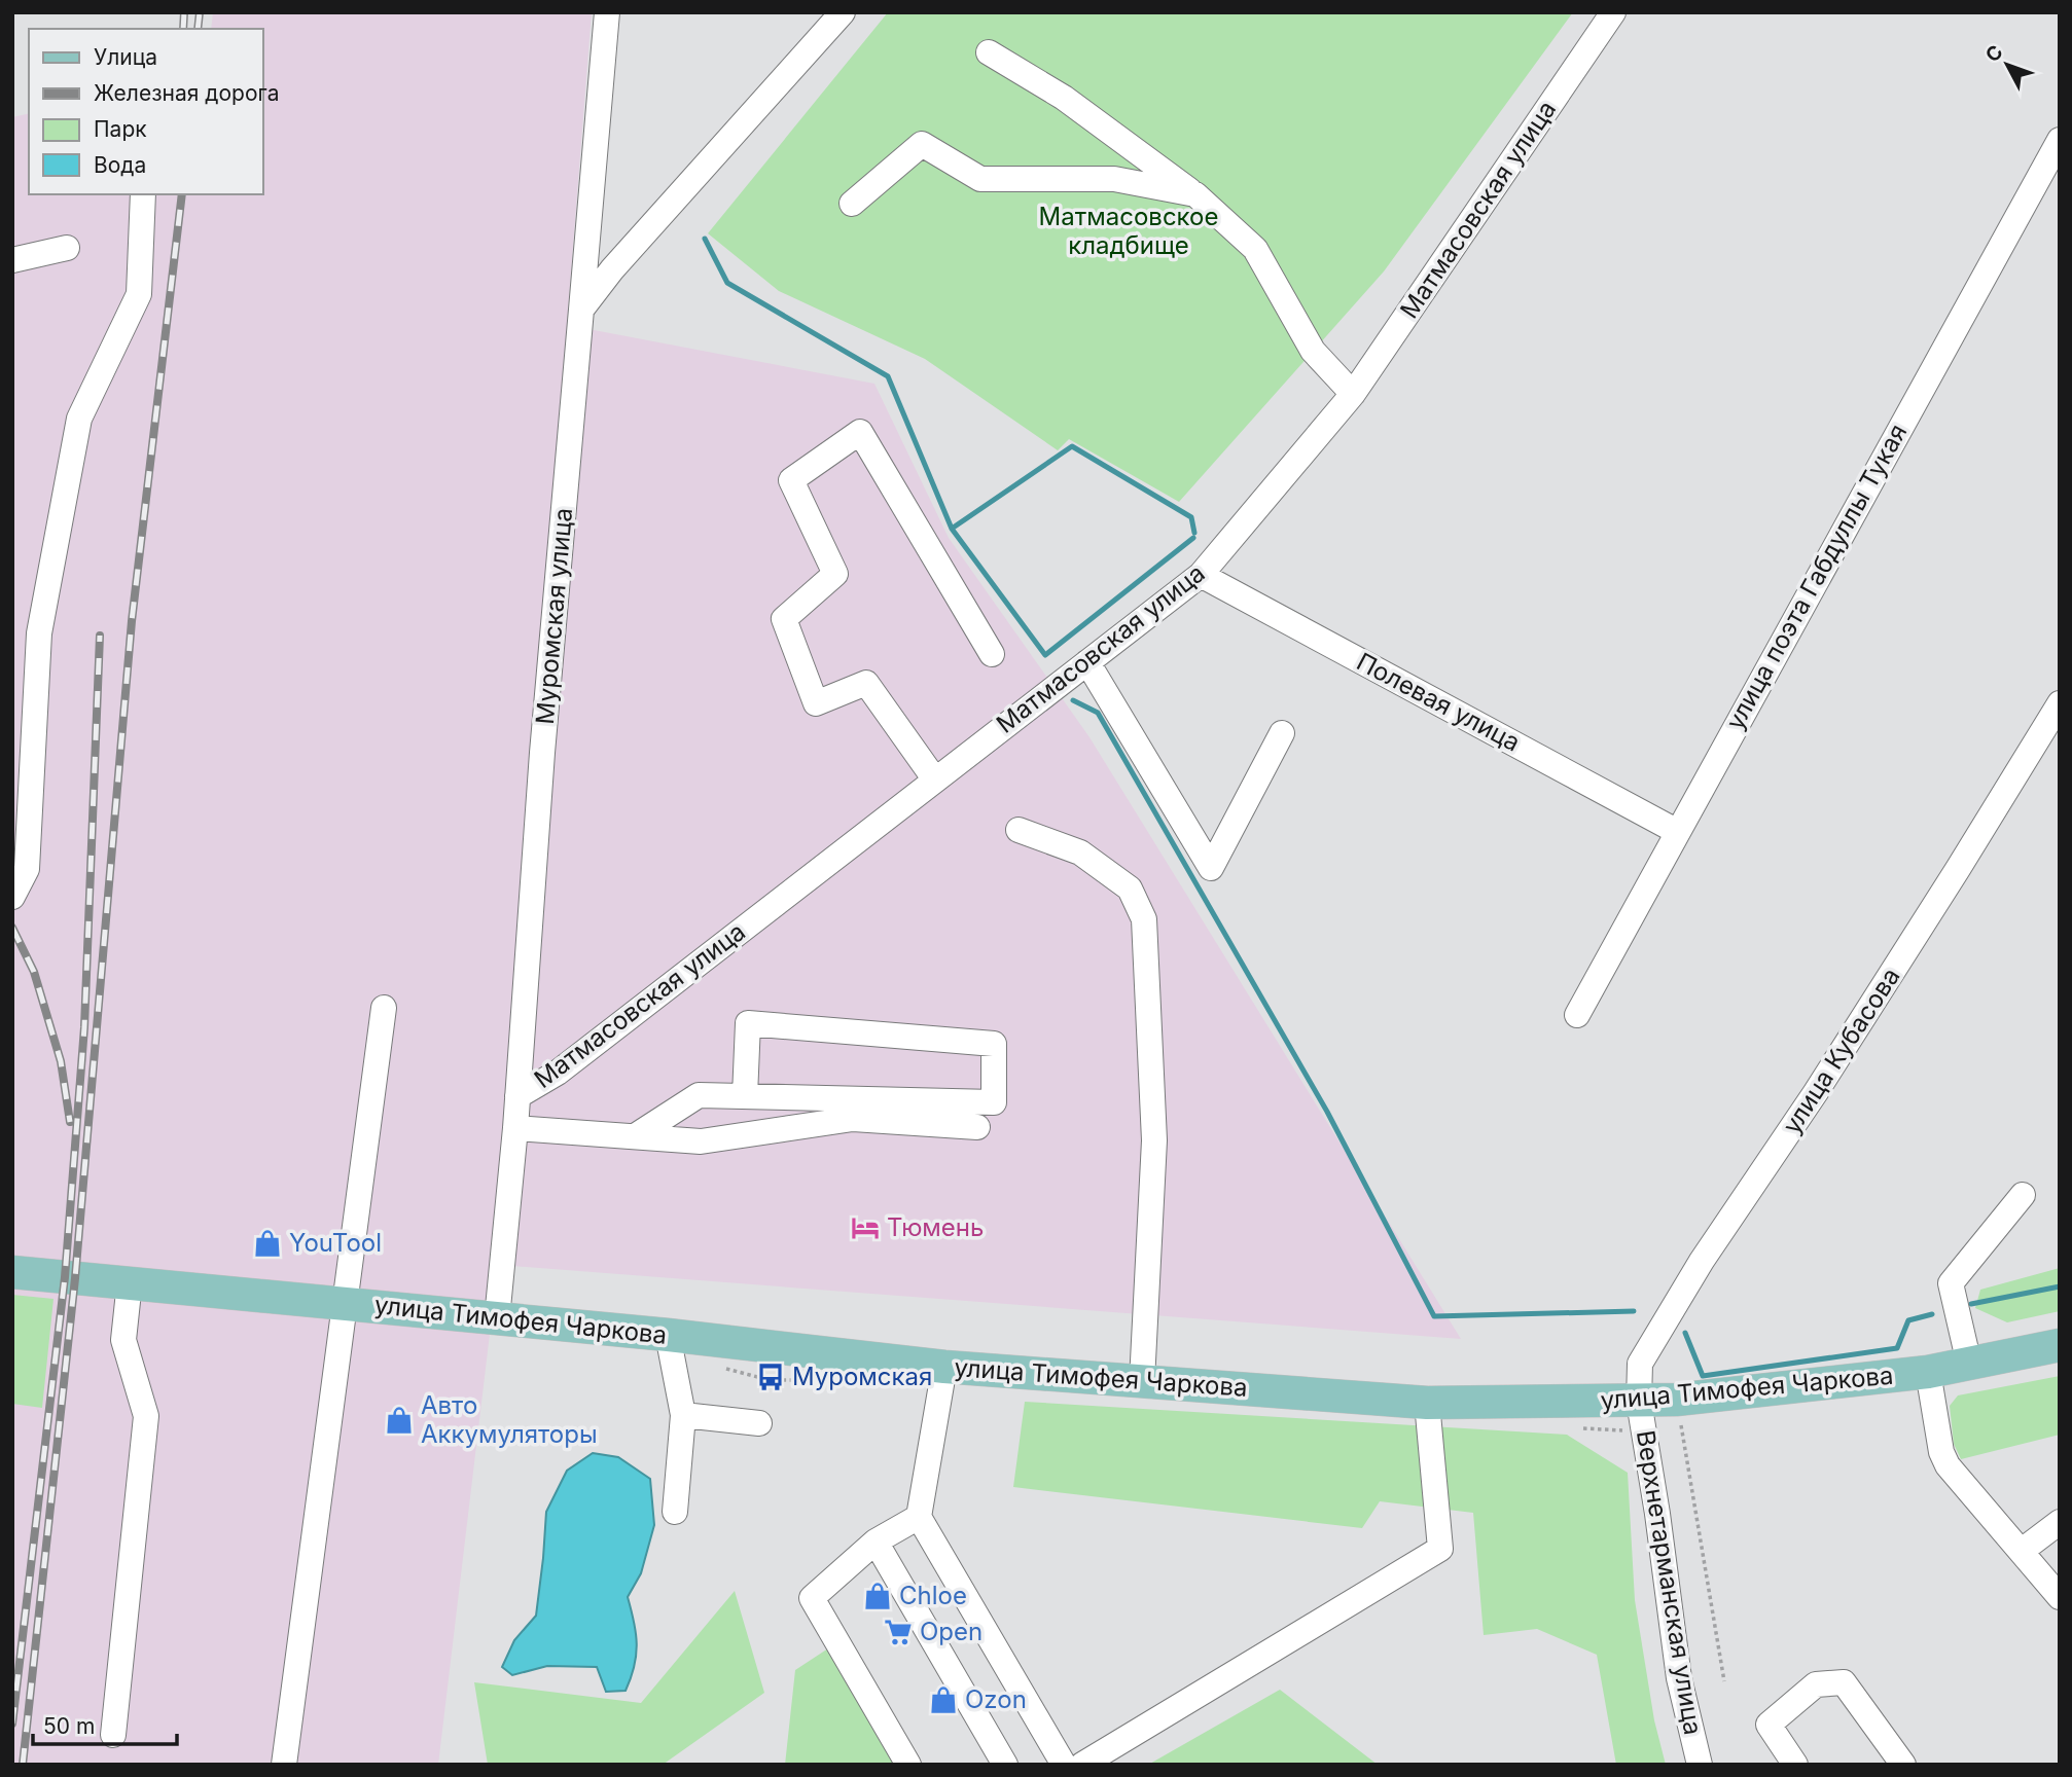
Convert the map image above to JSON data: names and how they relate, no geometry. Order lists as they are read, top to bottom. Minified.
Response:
{"streets":{"main road":["улица Тимофея Чаркова"],"street":["Матмасовская улица","улица поэта Габдуллы Тукая","Муромская улица","Полевая улица","улица Кубасова","Верхнетарманская улица"]},"crossings":[["Матмасовская улица","Муромская улица"],["Матмасовская улица","Полевая улица"],["улица поэта Габдуллы Тукая","Полевая улица"],["Муромская улица","улица Тимофея Чаркова"],["улица Кубасова","улица Тимофея Чаркова"],["улица Кубасова","Верхнетарманская улица"],["улица Тимофея Чаркова","Верхнетарманская улица"]],"parks":["Матмасовское кладбище"],"places":{"hotel":["Тюмень"],"shop":["YouTool","Авто Аккумуляторы","Chloe","Ozon"],"bus stop":["Муромская"],"supermarket":["Open"]},"legend":["Улица","Железная дорога","Парк","Вода"],"scale_bar":"50 m","north":"top left"}
